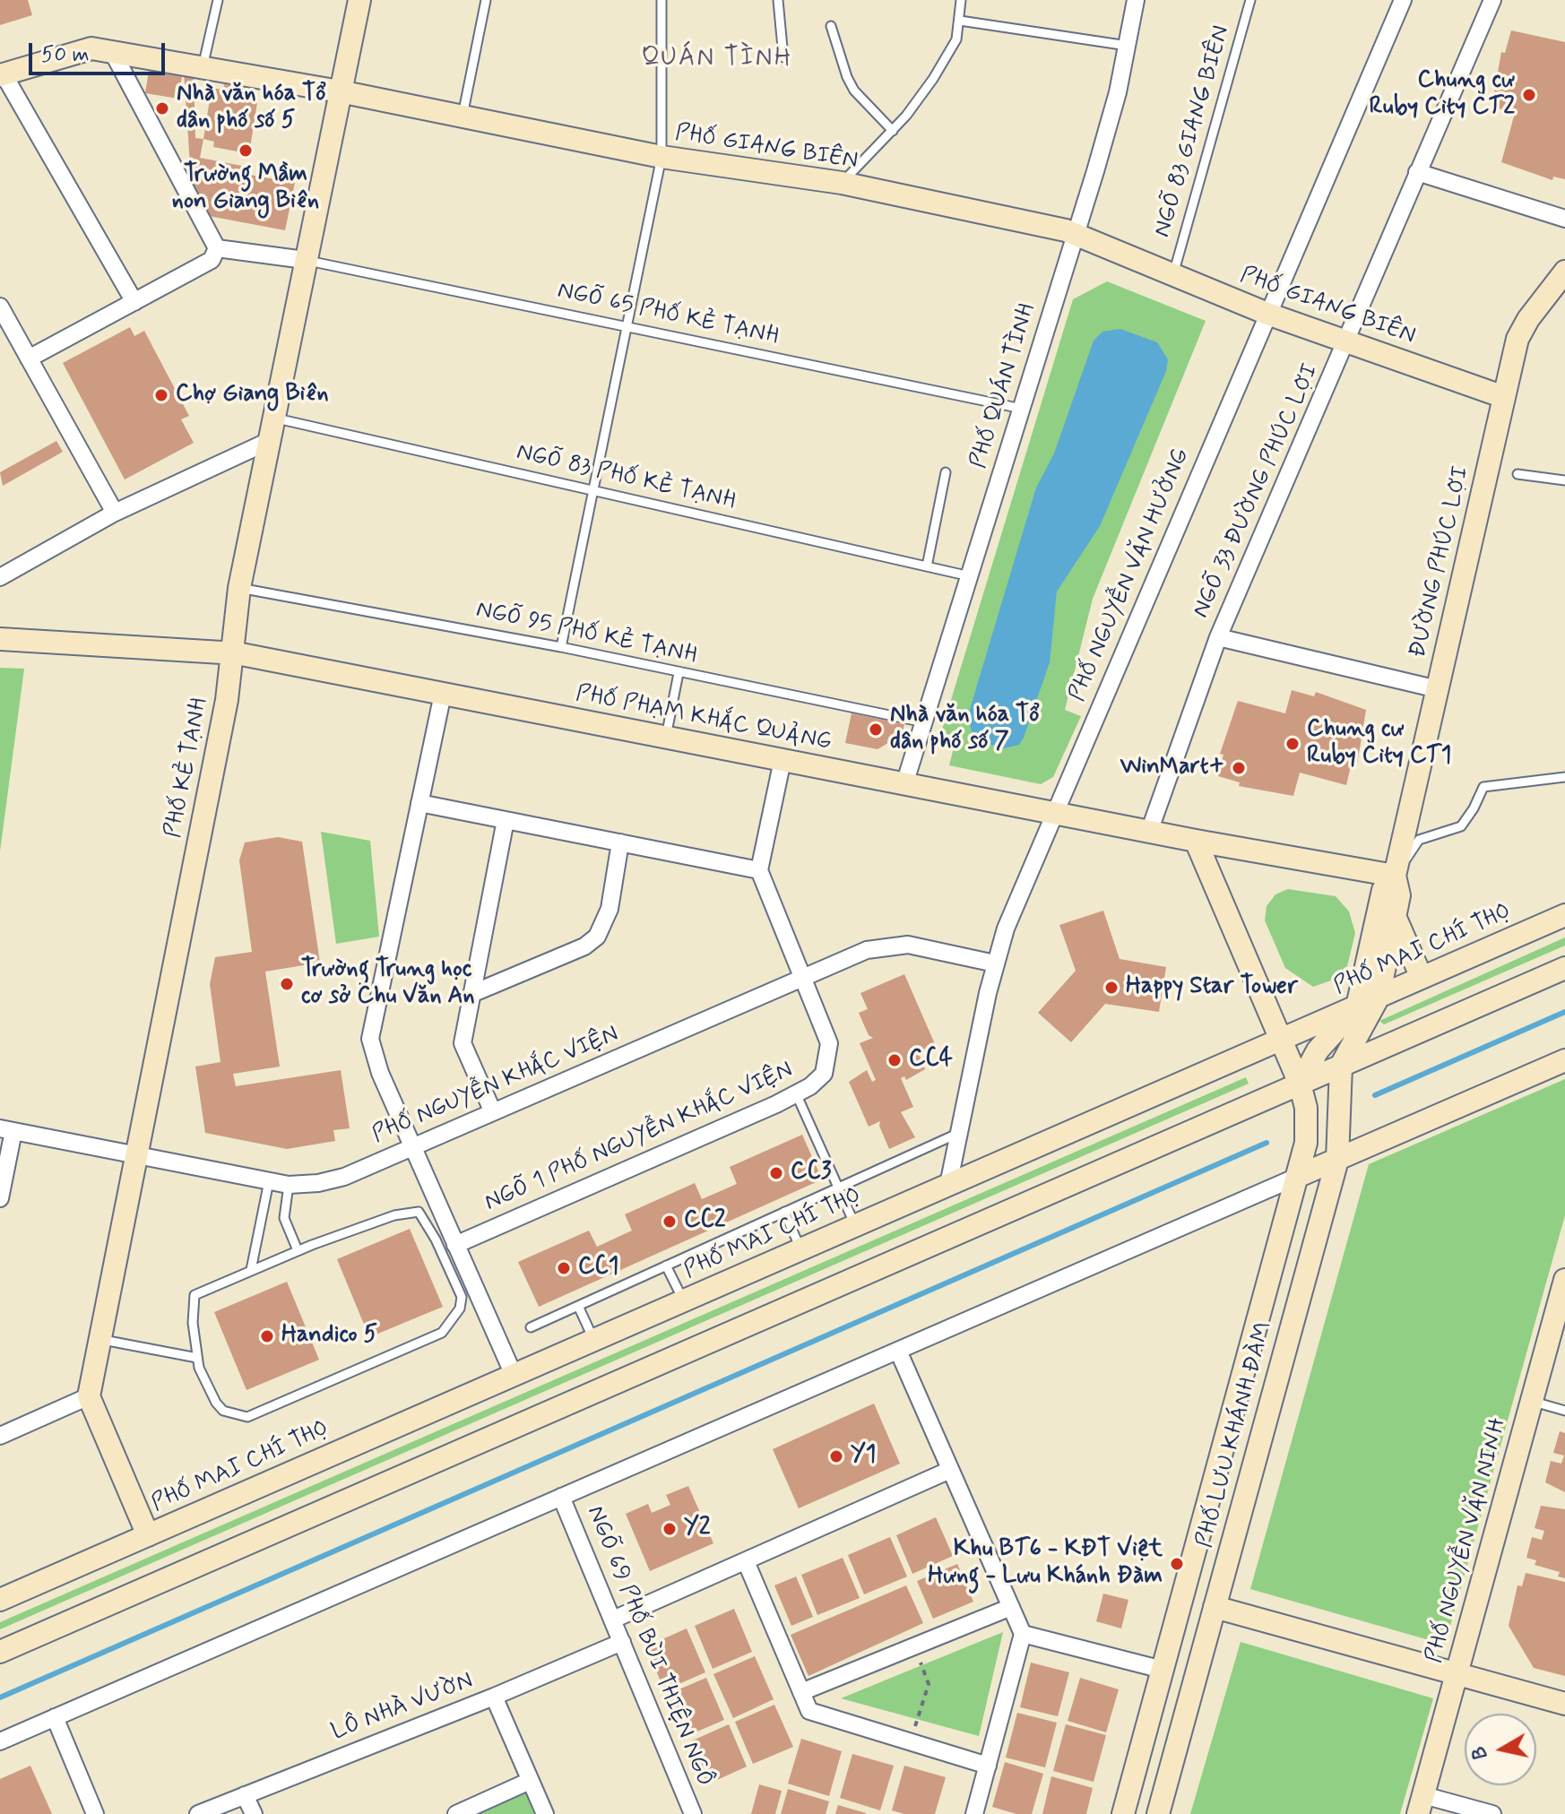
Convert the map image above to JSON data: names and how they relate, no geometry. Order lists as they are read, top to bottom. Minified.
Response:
{"streets":{"street":["PHỐ GIANG BIÊN","PHỐ QUÁN TÌNH","NGÕ 33 ĐƯỜNG PHÚC LỢI","ĐƯỜNG PHÚC LỢI","PHỐ NGUYỄN VĂN HƯỞNG","PHỐ PHẠM KHẮC QUẢNG","PHỐ KẺ TẠNH","PHỐ MAI CHÍ THỌ","PHỐ NGUYỄN KHẮC VIỆN","NGÕ 1 PHỐ NGUYỄN KHẮC VIỆN","PHỐ LƯU KHÁNH ĐÀM","PHỐ NGUYỄN VĂN NINH","NGÕ 69 PHỐ BÙI THIỆN NGÔ","LÔ NHÀ VƯỜN"],"lane":["NGÕ 83 GIANG BIÊN","NGÕ 65 PHỐ KẺ TẠNH","NGÕ 83 PHỐ KẺ TẠNH","NGÕ 95 PHỐ KẺ TẠNH"]},"crossings":[["NGÕ 83 GIANG BIÊN","PHỐ GIANG BIÊN"],["PHỐ GIANG BIÊN","PHỐ QUÁN TÌNH"],["PHỐ GIANG BIÊN","NGÕ 33 ĐƯỜNG PHÚC LỢI"],["PHỐ GIANG BIÊN","ĐƯỜNG PHÚC LỢI"],["PHỐ GIANG BIÊN","PHỐ NGUYỄN VĂN HƯỞNG"],["PHỐ GIANG BIÊN","PHỐ KẺ TẠNH"],["NGÕ 65 PHỐ KẺ TẠNH","PHỐ QUÁN TÌNH"],["NGÕ 65 PHỐ KẺ TẠNH","PHỐ KẺ TẠNH"],["PHỐ QUÁN TÌNH","NGÕ 83 PHỐ KẺ TẠNH"],["PHỐ QUÁN TÌNH","NGÕ 95 PHỐ KẺ TẠNH"],["PHỐ QUÁN TÌNH","PHỐ PHẠM KHẮC QUẢNG"],["NGÕ 83 PHỐ KẺ TẠNH","PHỐ KẺ TẠNH"],["NGÕ 33 ĐƯỜNG PHÚC LỢI","PHỐ PHẠM KHẮC QUẢNG"],["ĐƯỜNG PHÚC LỢI","PHỐ PHẠM KHẮC QUẢNG"],["ĐƯỜNG PHÚC LỢI","PHỐ MAI CHÍ THỌ"],["ĐƯỜNG PHÚC LỢI","PHỐ LƯU KHÁNH ĐÀM"],["PHỐ NGUYỄN VĂN HƯỞNG","PHỐ PHẠM KHẮC QUẢNG"],["PHỐ NGUYỄN VĂN HƯỞNG","PHỐ MAI CHÍ THỌ"],["PHỐ NGUYỄN VĂN HƯỞNG","PHỐ NGUYỄN KHẮC VIỆN"],["NGÕ 95 PHỐ KẺ TẠNH","PHỐ KẺ TẠNH"],["PHỐ PHẠM KHẮC QUẢNG","PHỐ KẺ TẠNH"],["PHỐ PHẠM KHẮC QUẢNG","PHỐ LƯU KHÁNH ĐÀM"],["PHỐ KẺ TẠNH","PHỐ NGUYỄN KHẮC VIỆN"],["PHỐ MAI CHÍ THỌ","PHỐ LƯU KHÁNH ĐÀM"],["PHỐ NGUYỄN KHẮC VIỆN","NGÕ 1 PHỐ NGUYỄN KHẮC VIỆN"],["NGÕ 69 PHỐ BÙI THIỆN NGÔ","LÔ NHÀ VƯỜN"]],"districts":["QUÁN TÌNH"],"places":["Chung cư Ruby City CT2","Nhà văn hóa Tổ dân phố số 5","Trường Mầm non Giang Biên","Chợ Giang Biên","Nhà văn hóa Tổ dân phố số 7","Chung cư Ruby City CT1","WinMart+","Trường Trung học cơ sở Chu Văn An","Happy Star Tower","CC4","CC3","CC2","CC1","Handico 5","Y1","Y2","Khu BT6 - KĐT Việt Hưng - Lưu Khánh Đàm"],"scale_bar":"50 m","north":"left"}
